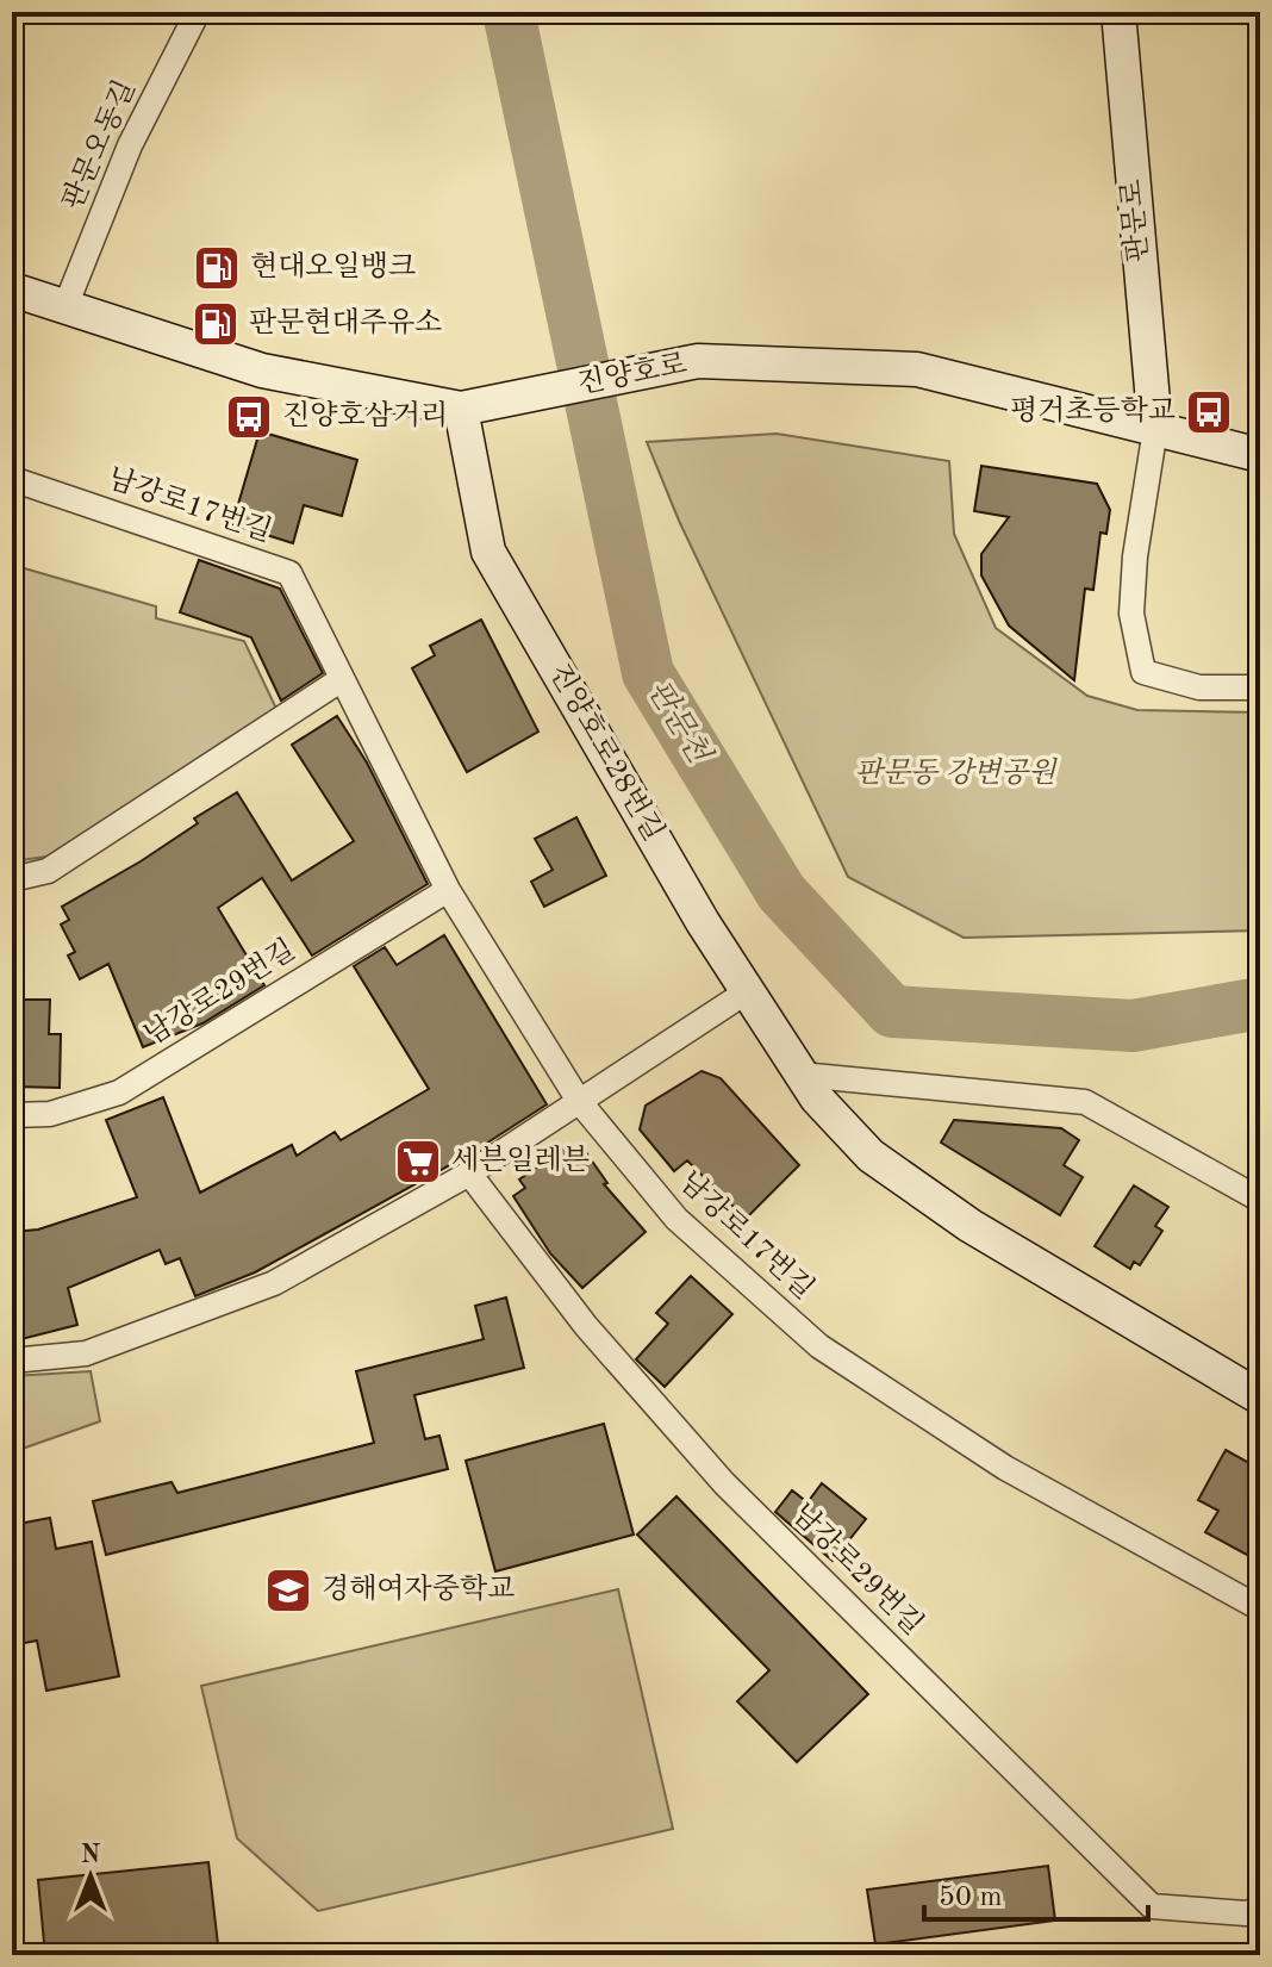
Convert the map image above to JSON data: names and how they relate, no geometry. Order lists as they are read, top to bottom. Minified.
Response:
{"streets":{"street":["판문오동길","판문로","진양호로","남강로17번길","진양호로28번길","남강로29번길"]},"crossings":[["판문오동길","진양호로"],["판문로","진양호로"],["진양호로","진양호로28번길"],["남강로17번길","남강로29번길"]],"water":["판문천"],"parks":["판문동 강변공원"],"places":{"fuel station":["현대오일뱅크","판문현대주유소"],"bus stop":["평거초등학교","진양호삼거리"],"supermarket":["세븐일레븐"],"school or university":["경해여자중학교"]},"scale_bar":"50 m","north":"top"}
